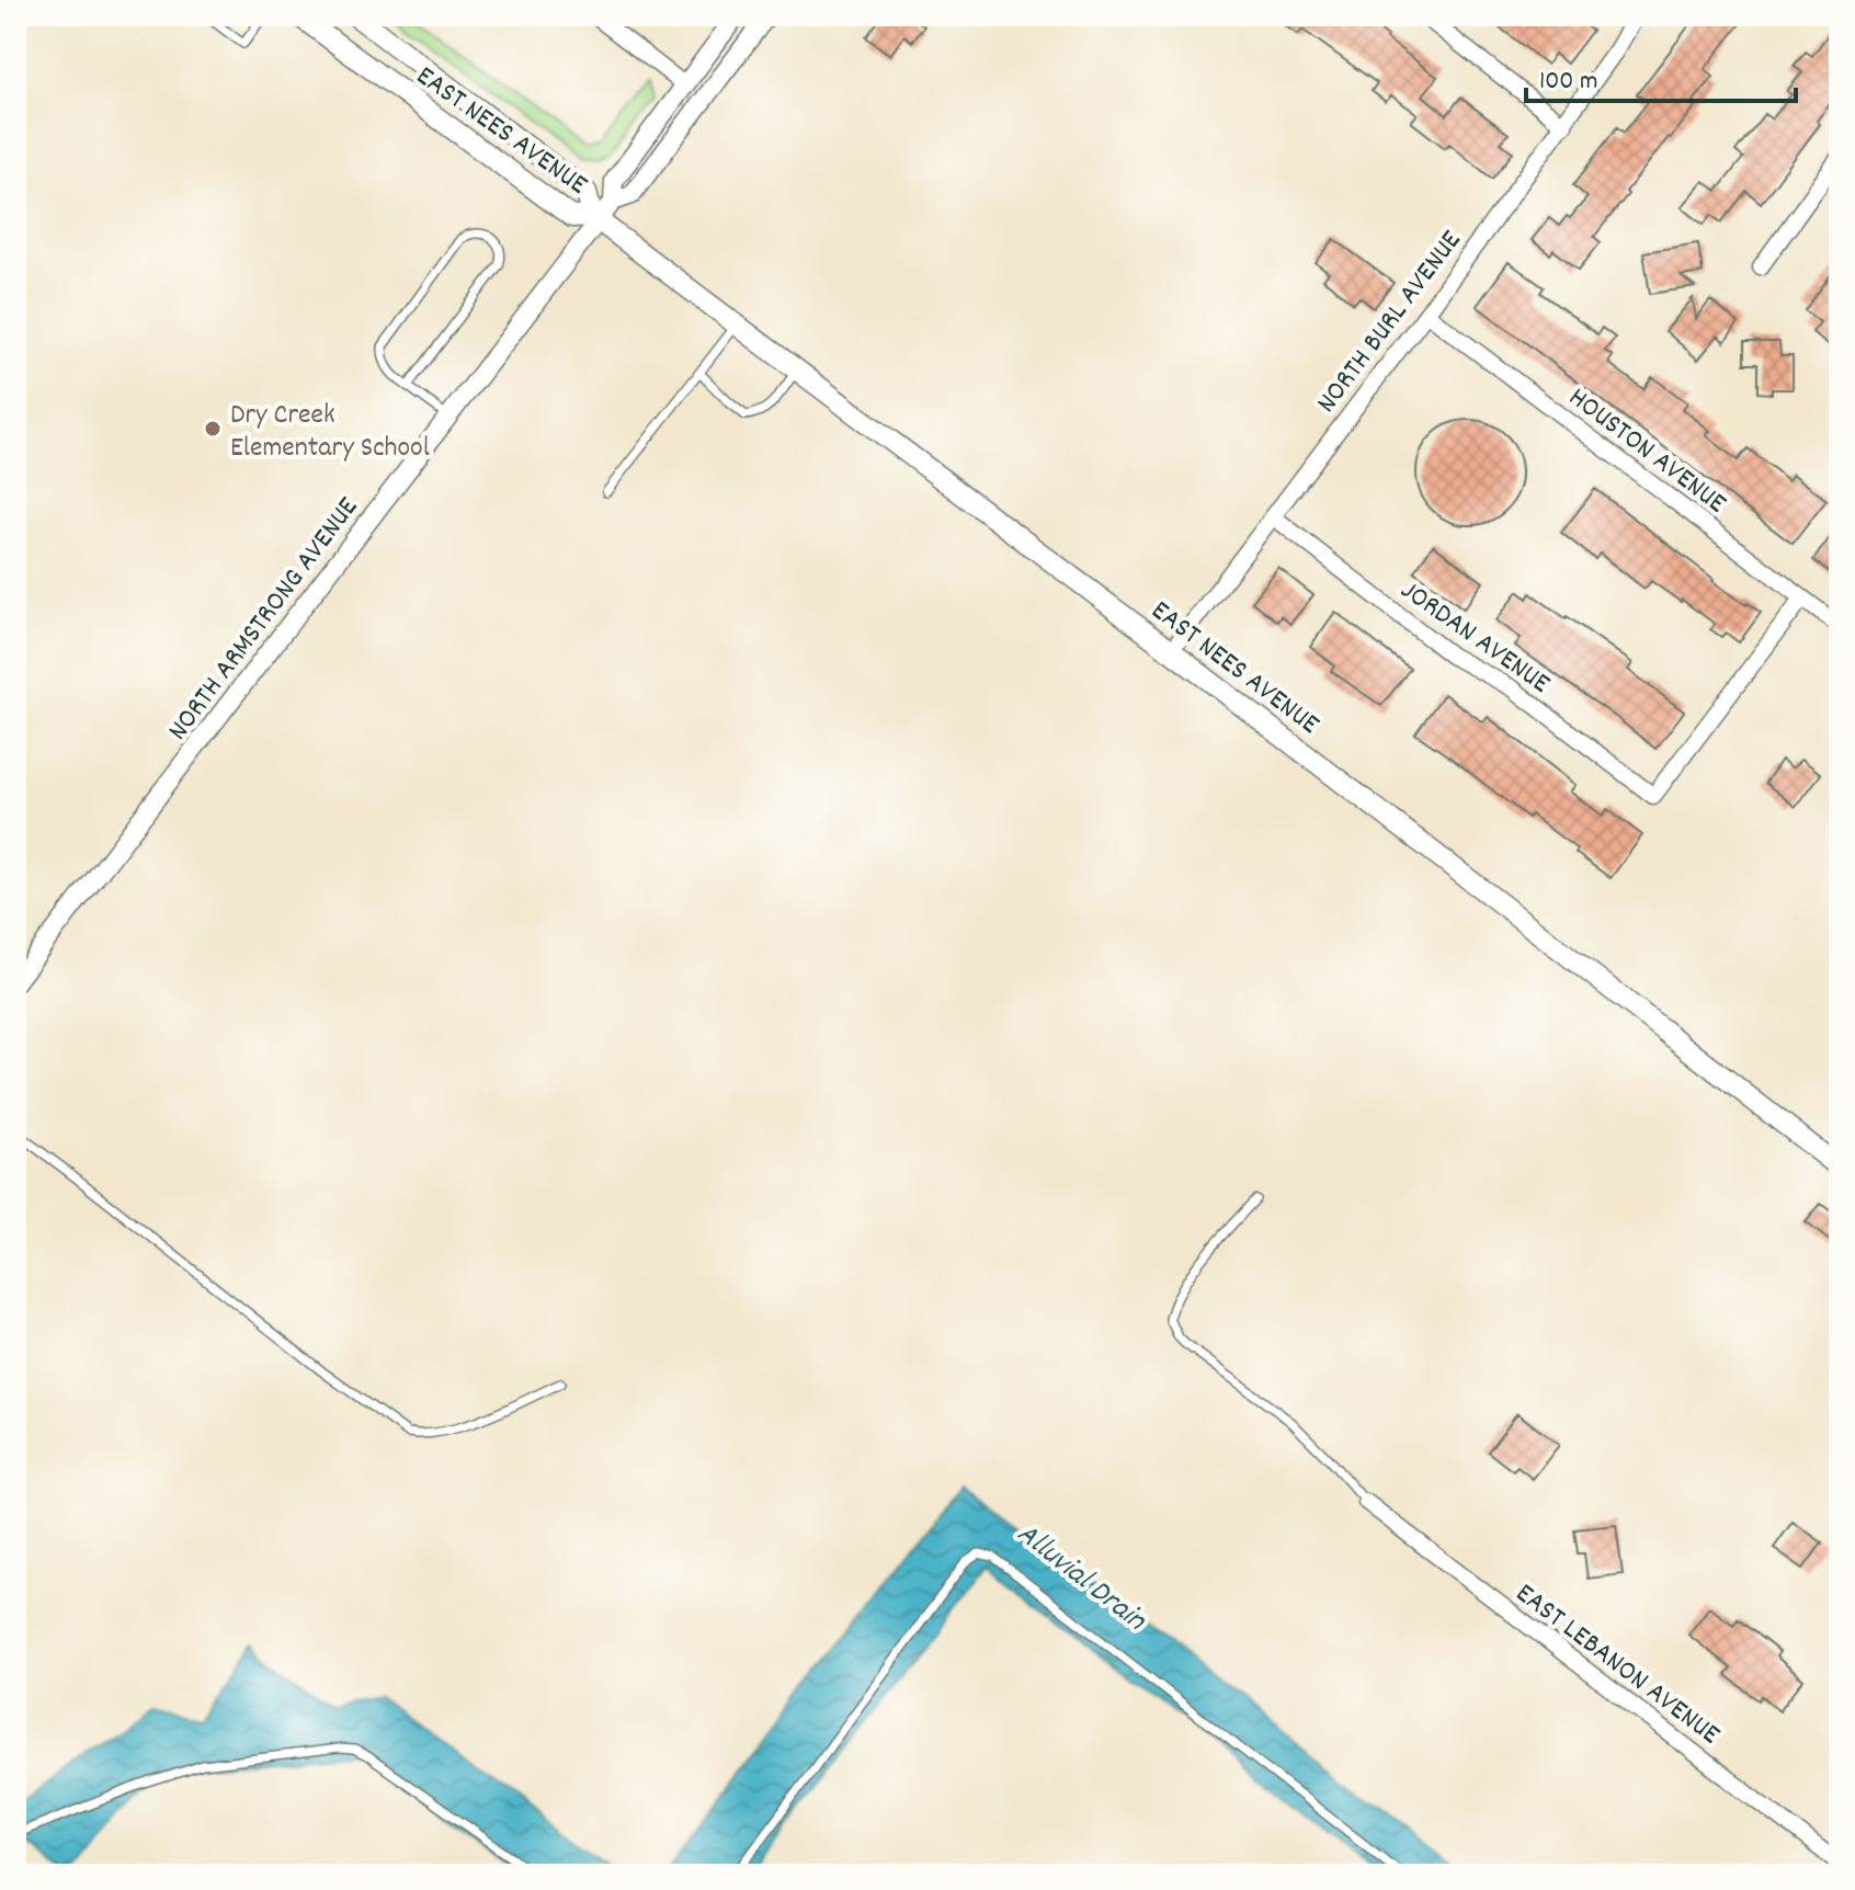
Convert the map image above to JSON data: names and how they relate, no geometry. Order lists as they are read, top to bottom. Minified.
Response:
{"streets":{"main road":["EAST NEES AVENUE"],"street":["NORTH BURL AVENUE","HOUSTON AVENUE","NORTH ARMSTRONG AVENUE","JORDAN AVENUE","EAST LEBANON AVENUE"]},"crossings":[["EAST NEES AVENUE","NORTH BURL AVENUE"],["EAST NEES AVENUE","NORTH ARMSTRONG AVENUE"],["NORTH BURL AVENUE","HOUSTON AVENUE"],["NORTH BURL AVENUE","JORDAN AVENUE"],["HOUSTON AVENUE","JORDAN AVENUE"]],"water":["Alluvial Drain"],"places":["Dry Creek Elementary School"],"scale_bar":"100 m"}
